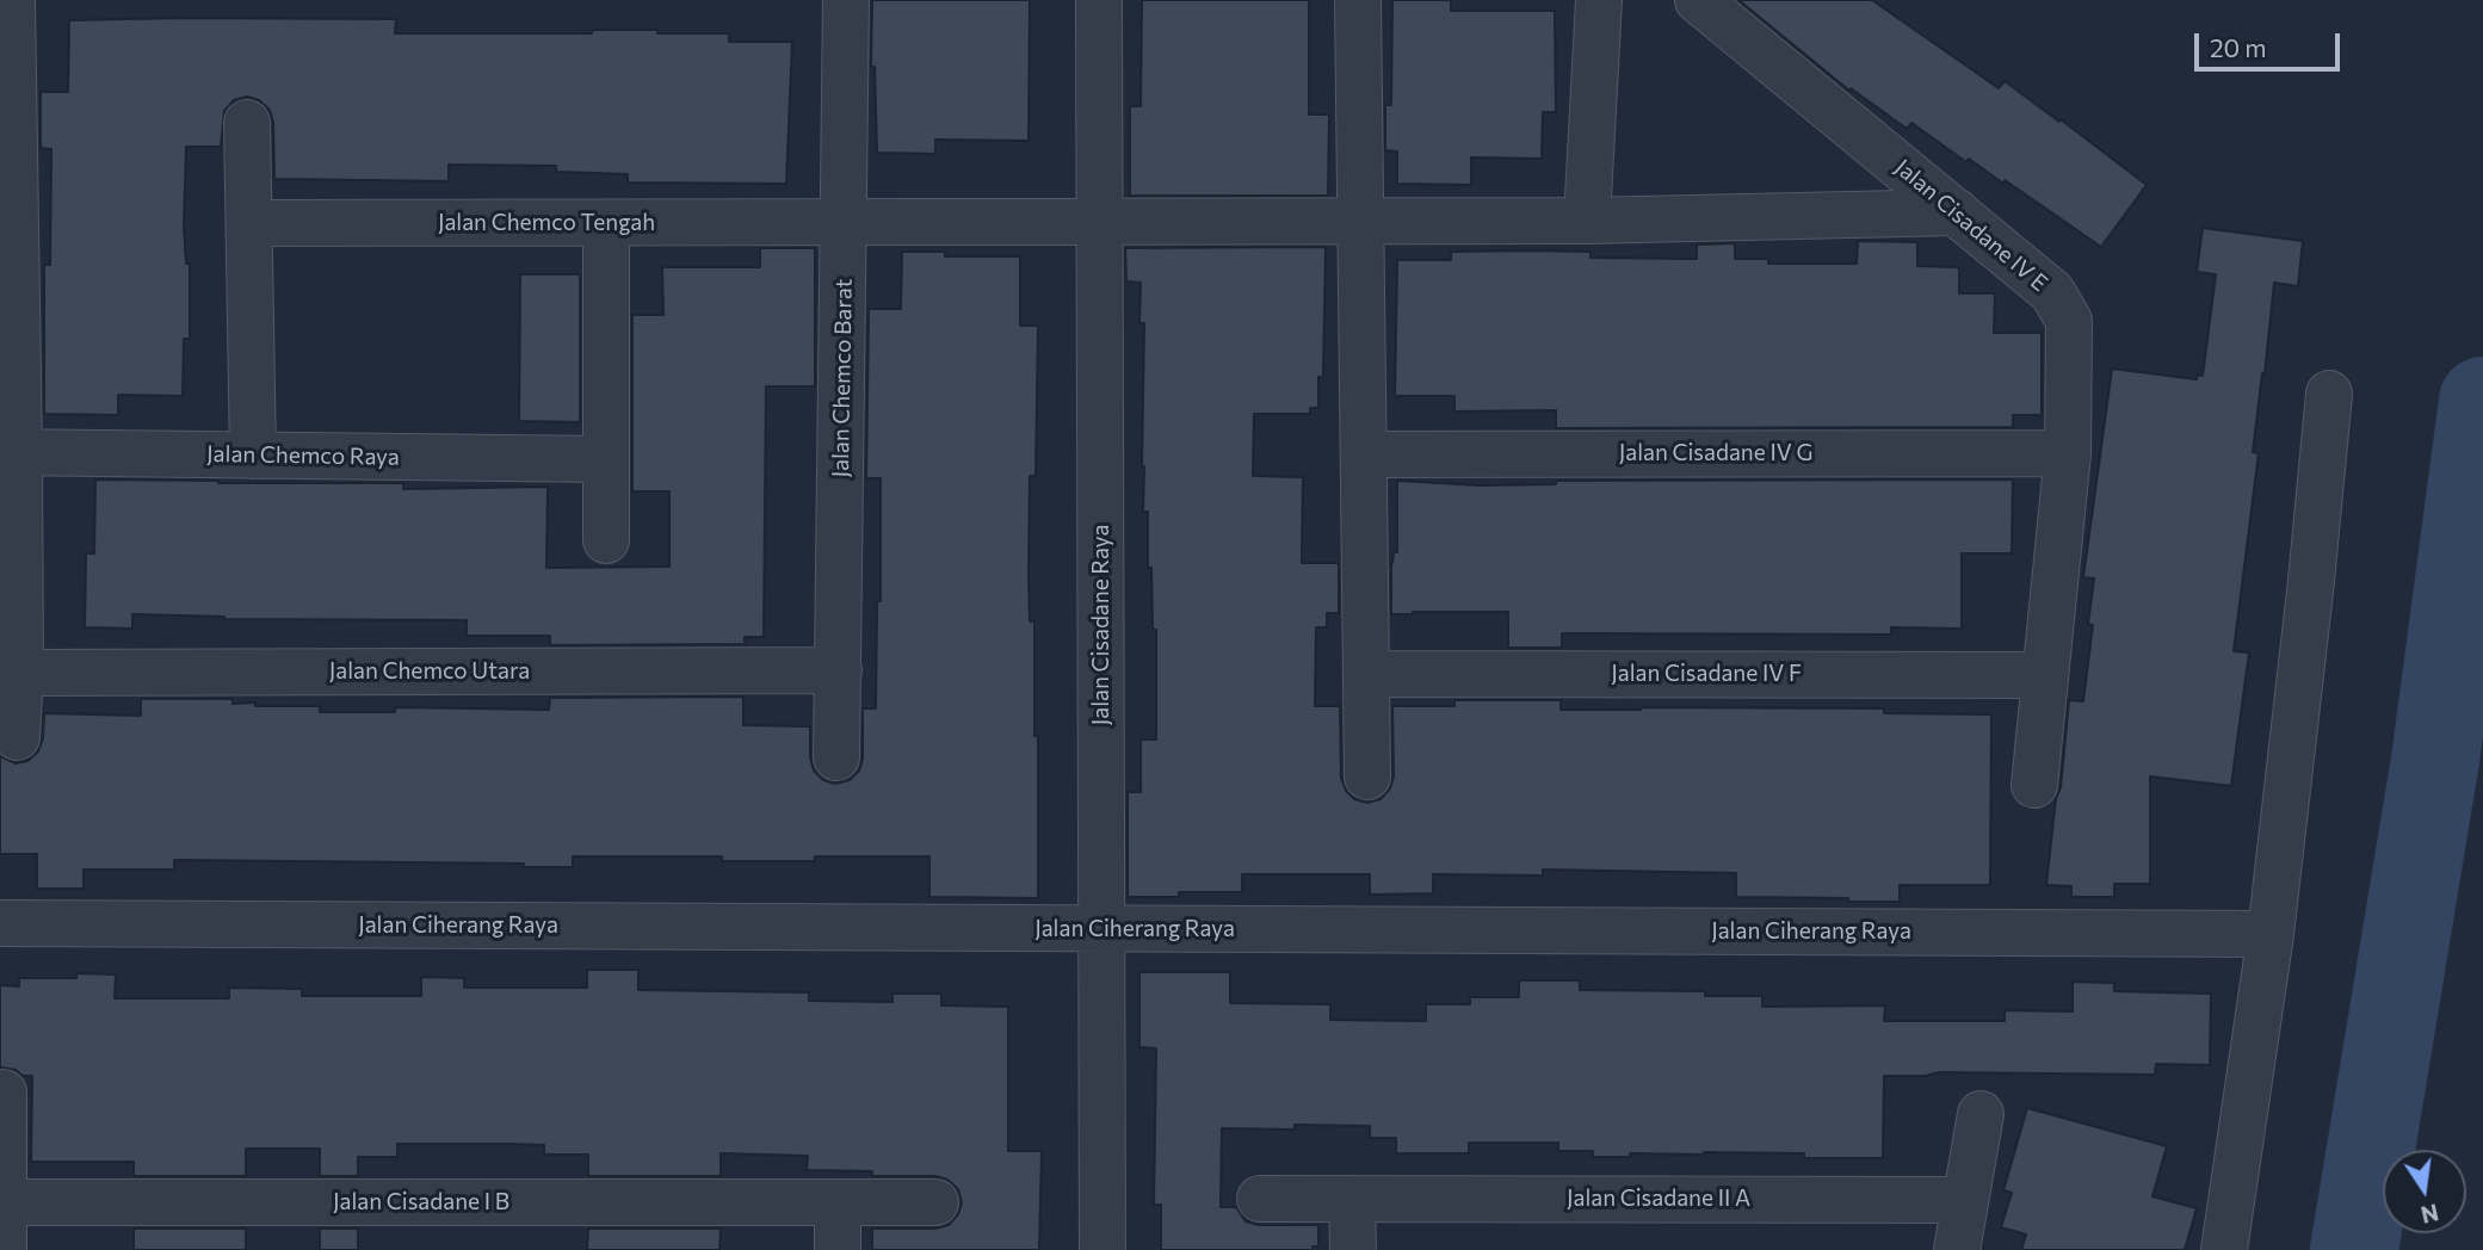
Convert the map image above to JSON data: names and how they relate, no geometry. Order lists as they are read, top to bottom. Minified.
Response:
{"streets":{"street":["Jalan Chemco Tengah","Jalan Cisadane IV E","Jalan Chemco Barat","Jalan Cisadane IV G","Jalan Chemco Raya","Jalan Cisadane Raya","Jalan Chemco Utara","Jalan Cisadane IV F","Jalan Ciherang Raya","Jalan Cisadane II A","Jalan Cisadane I B"]},"crossings":[["Jalan Chemco Tengah","Jalan Cisadane IV E"],["Jalan Chemco Tengah","Jalan Chemco Barat"],["Jalan Chemco Tengah","Jalan Cisadane Raya"],["Jalan Cisadane IV E","Jalan Cisadane IV G"],["Jalan Cisadane IV E","Jalan Cisadane IV F"],["Jalan Chemco Barat","Jalan Chemco Utara"],["Jalan Cisadane Raya","Jalan Ciherang Raya"]],"scale_bar":"20 m","north":"bottom"}
